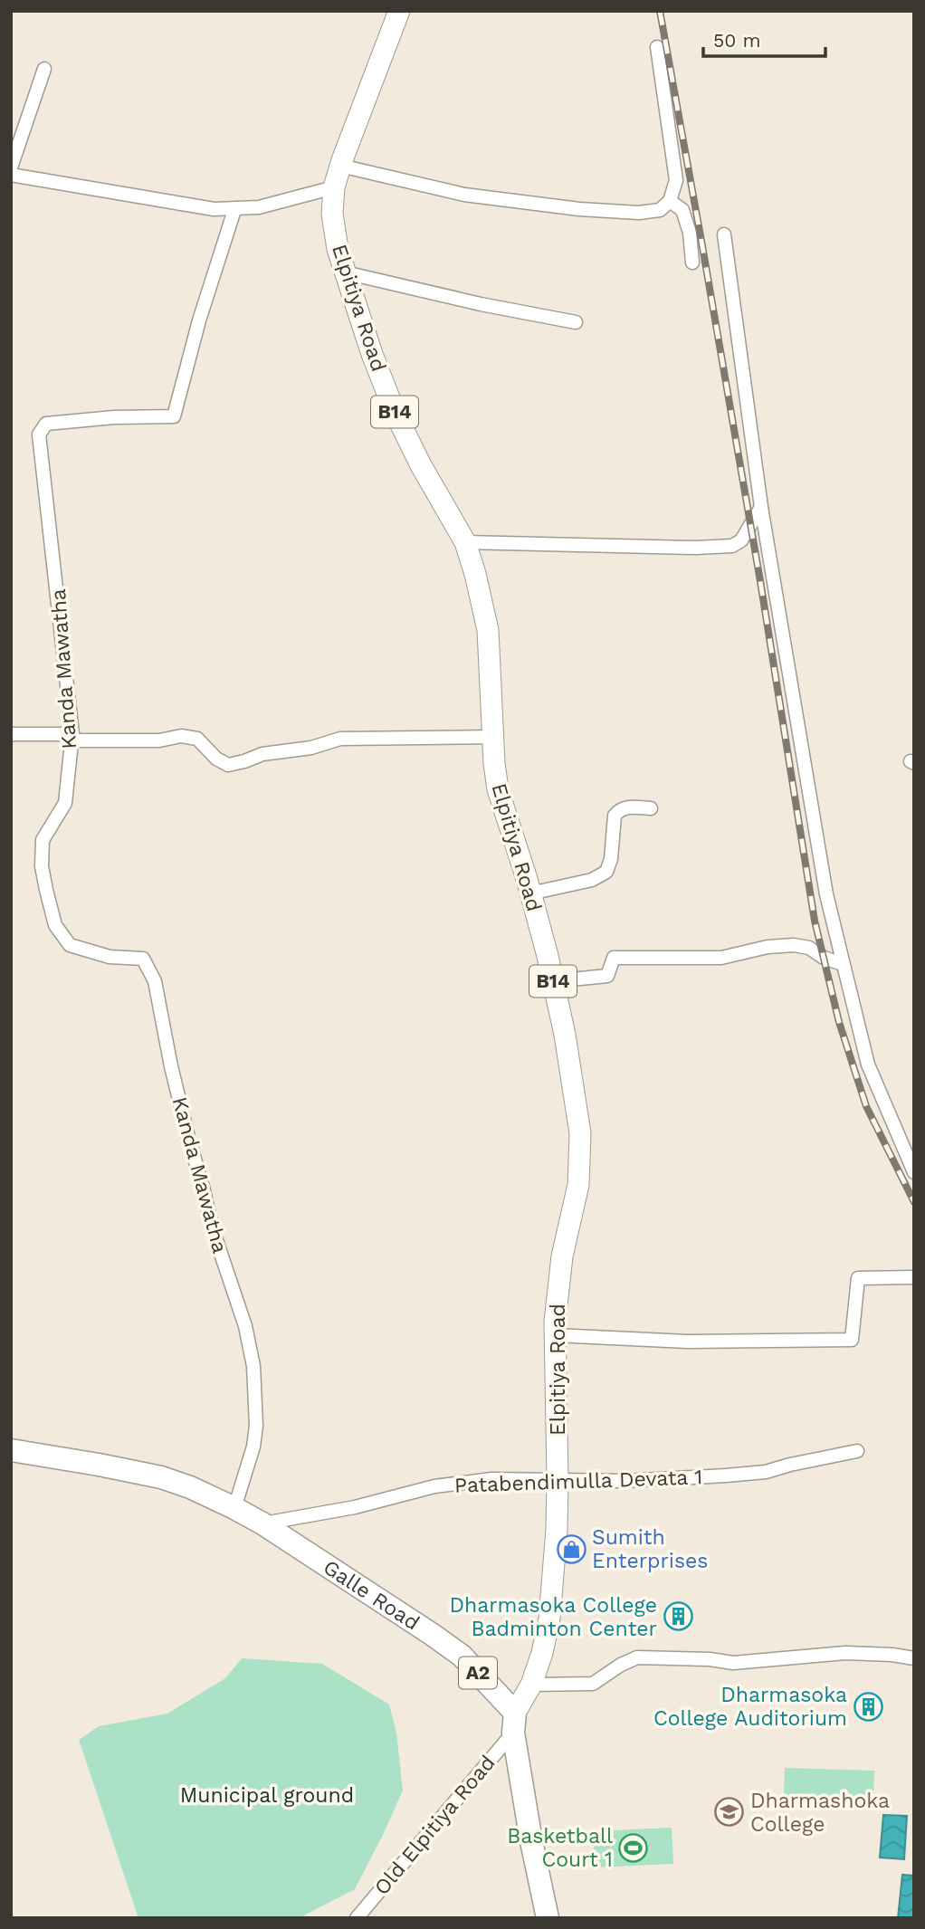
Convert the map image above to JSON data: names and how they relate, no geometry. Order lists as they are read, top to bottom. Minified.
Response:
{"streets":{"highway":["Galle Road","A2"],"main road":["Elpitiya Road","B14"],"street":["Kanda Mawatha","Patabendimulla Devata 1","Old Elpitiya Road"]},"crossings":[["Elpitiya Road","Patabendimulla Devata 1"],["Elpitiya Road","Galle Road"],["Elpitiya Road","Old Elpitiya Road"],["Kanda Mawatha","Galle Road"],["Patabendimulla Devata 1","Galle Road"],["Galle Road","Old Elpitiya Road"]],"parks":["Municipal ground"],"places":{"shop":["Sumith Enterprises"],"building":["Dharmasoka College Badminton Center","Dharmasoka College Auditorium"],"school or university":["Dharmashoka College"],"sports":["Basketball Court 1"]},"scale_bar":"50 m"}
